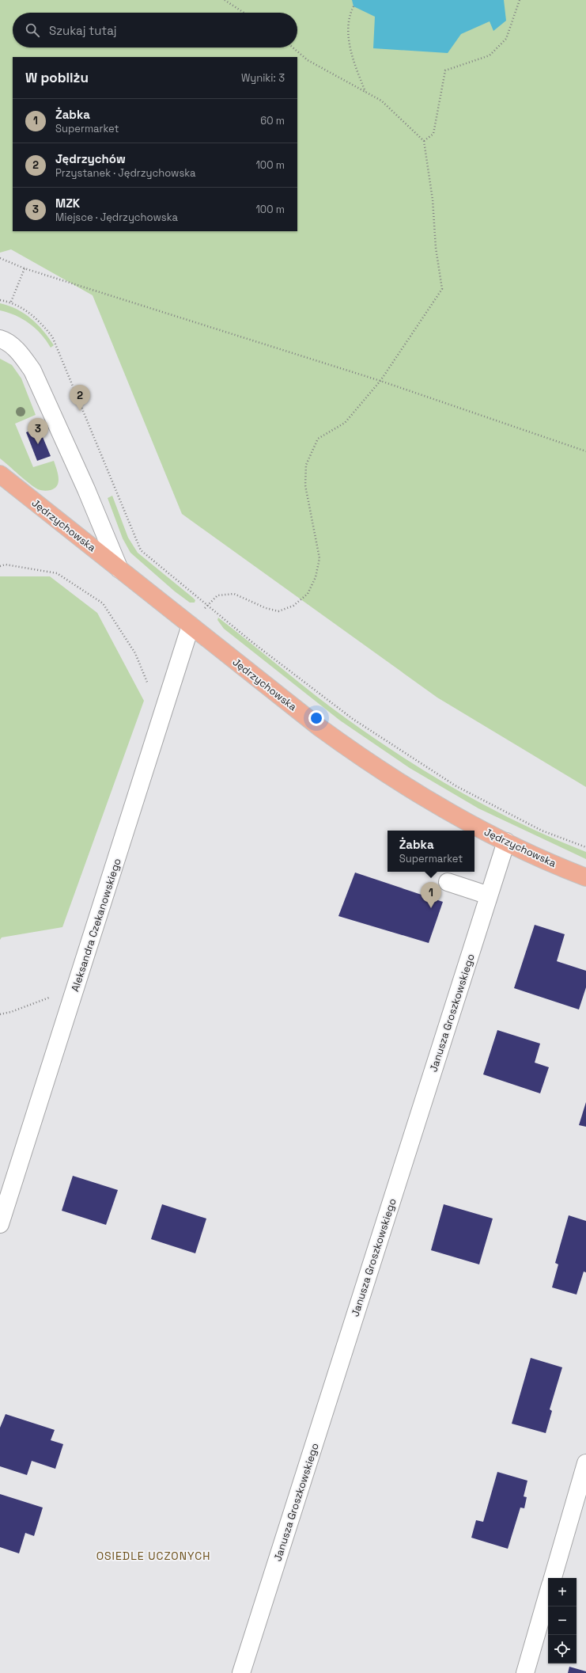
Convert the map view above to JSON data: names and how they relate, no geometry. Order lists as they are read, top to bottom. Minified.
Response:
{"streets":{"main road":["Jędrzychowska"],"street":["Aleksandra Czekanowskiego","Janusza Groszkowskiego"]},"crossings":[["Jędrzychowska","Aleksandra Czekanowskiego"],["Jędrzychowska","Janusza Groszkowskiego"]],"districts":["OSIEDLE UCZONYCH"],"page":{"search":"Szukaj tutaj","heading":["W pobliżu","Wyniki: 3"],"list":[{"mark":"1","name":"Żabka","note":"Supermarket","value":"60 m"},{"mark":"2","name":"Jędrzychów","note":"Przystanek · Jędrzychowska","value":"100 m"},{"mark":"3","name":"MZK","note":"Miejsce · Jędrzychowska","value":"100 m"}],"pins":["2","3","1"],"popup":["Żabka","Supermarket"],"map_buttons":["+","−"]}}
